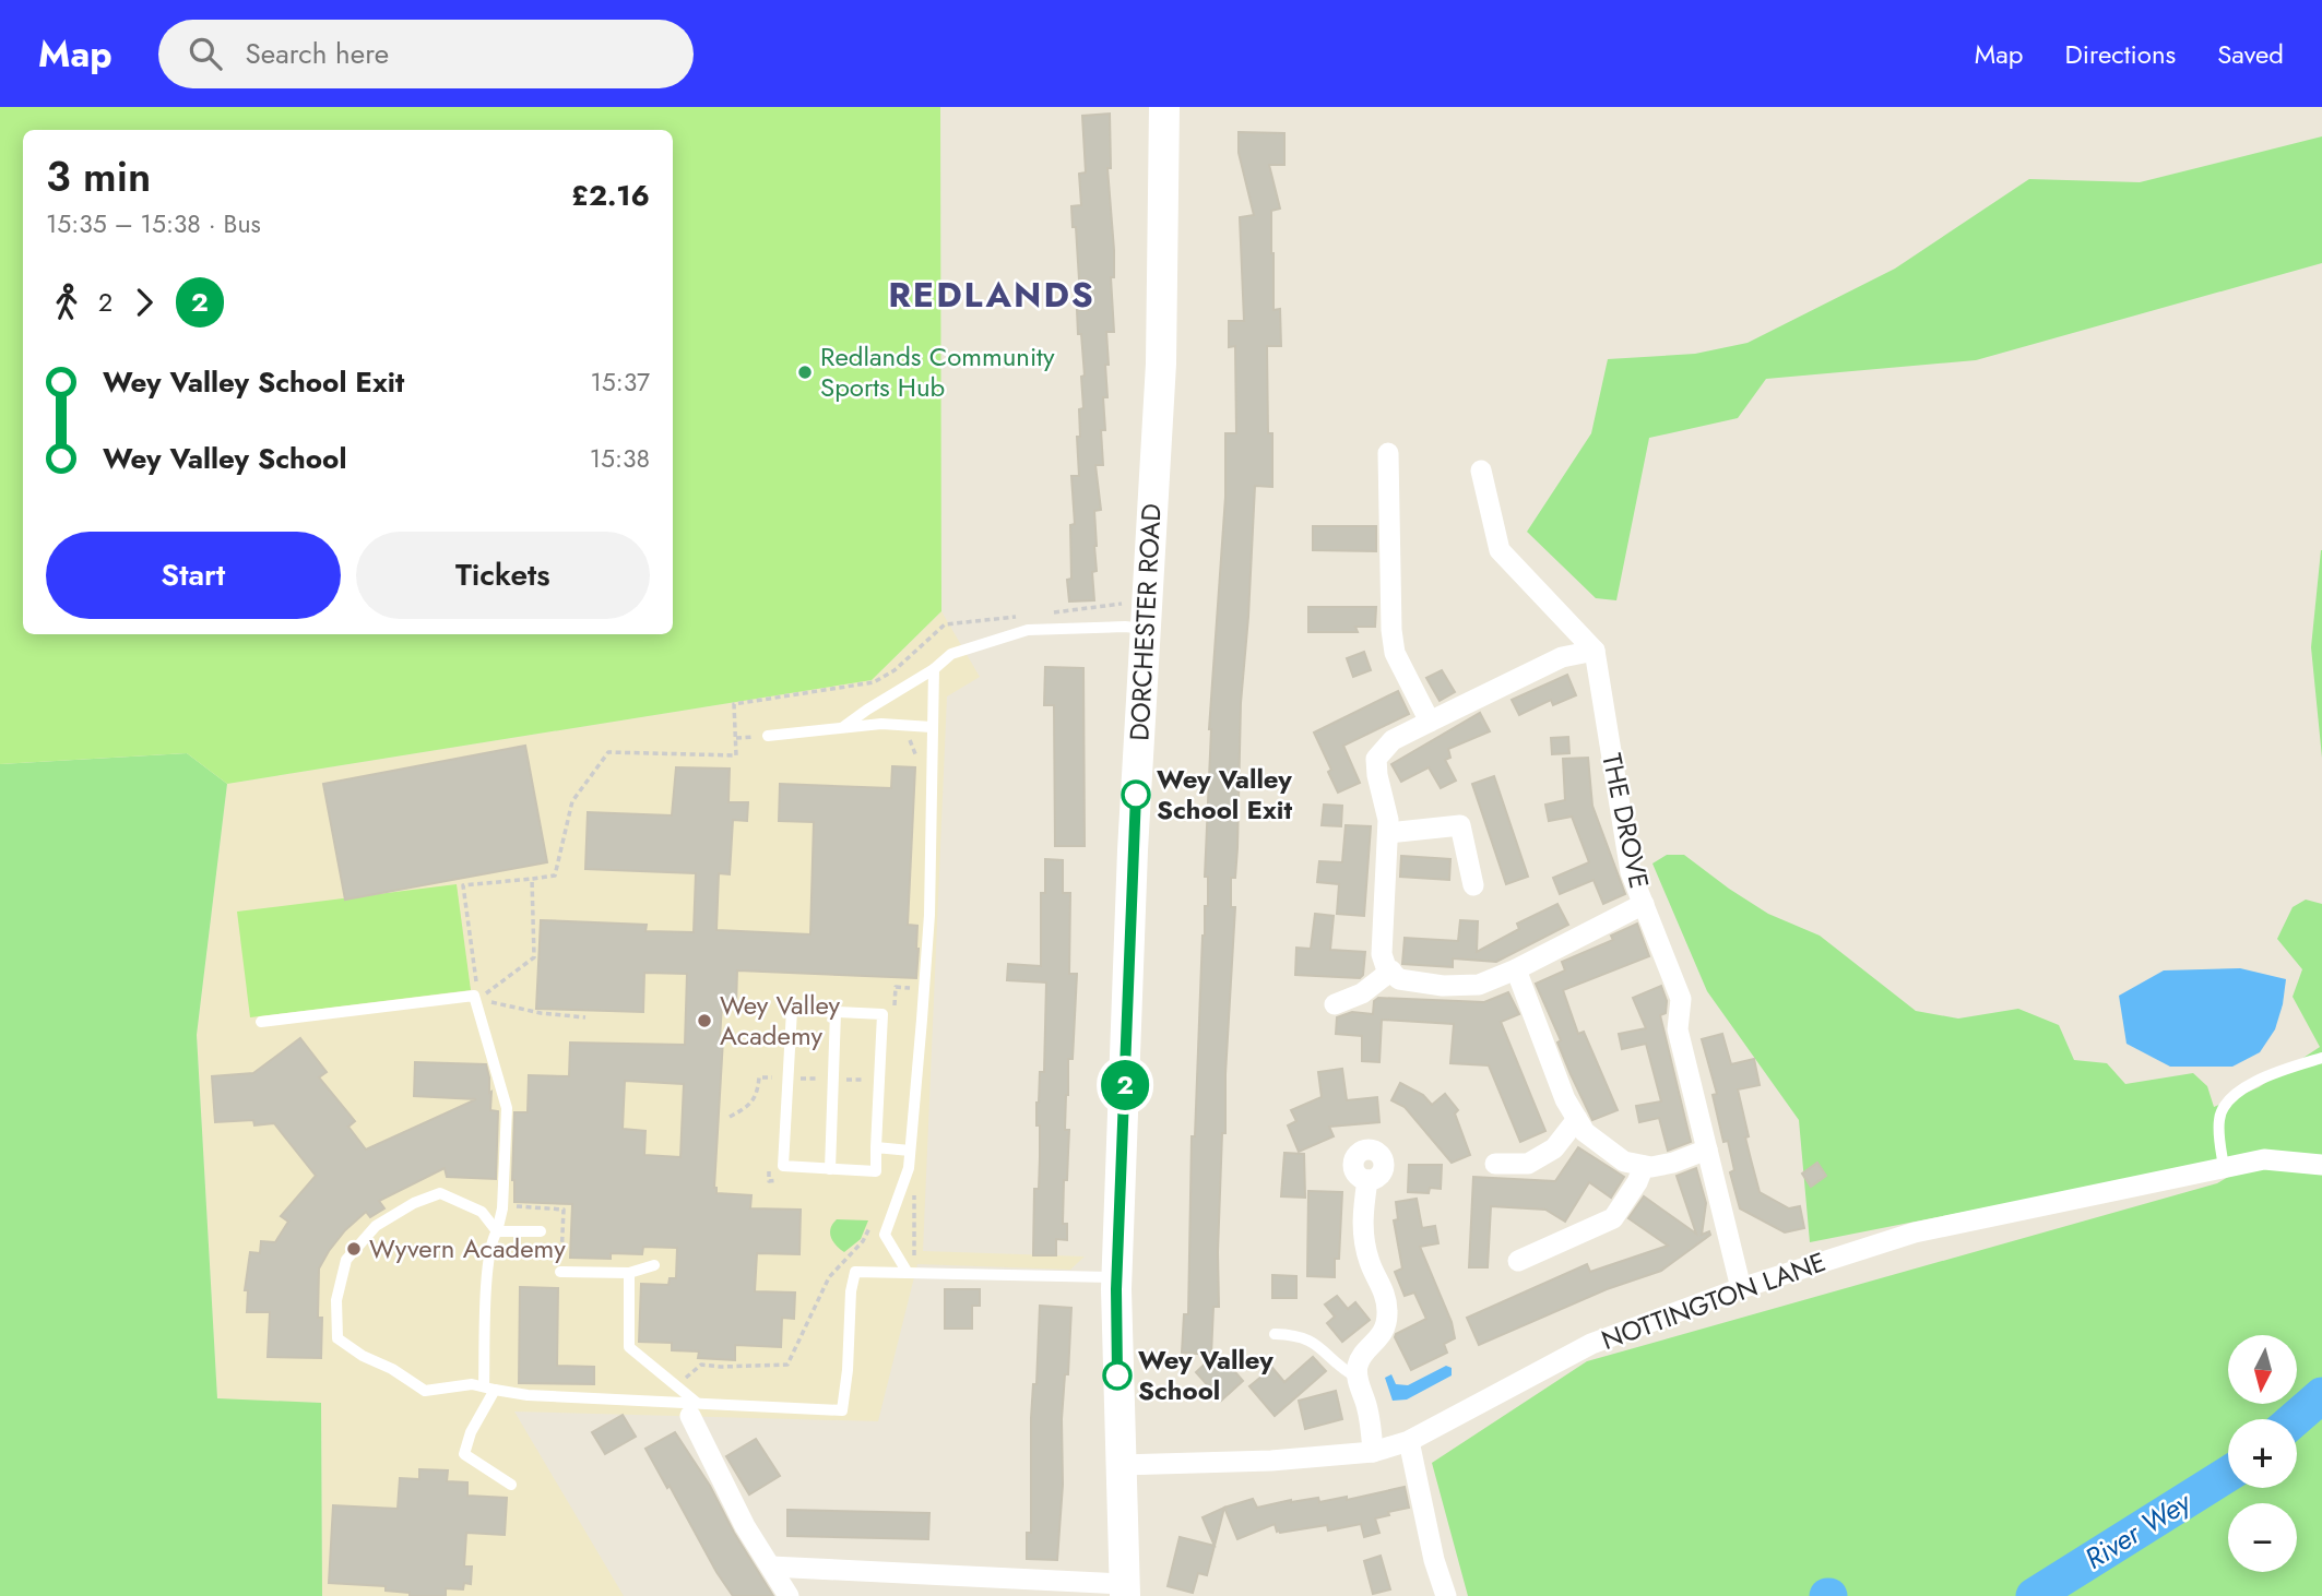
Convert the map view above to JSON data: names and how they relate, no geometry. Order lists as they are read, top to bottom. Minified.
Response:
{"streets":{"main road":["DORCHESTER ROAD"],"street":["THE DROVE","NOTTINGTON LANE"]},"crossings":[["DORCHESTER ROAD","NOTTINGTON LANE"],["THE DROVE","NOTTINGTON LANE"]],"districts":["REDLANDS"],"water":["River Wey"],"places":["Redlands Community Sports Hub","Wey Valley School Exit","Wey Valley Academy","Wyvern Academy","Wey Valley School"],"lines":["bus line 2"],"north":"bottom","page":{"header":"Map","search":"Search here","nav":["Map","Directions","Saved"],"on_map":"2","heading":["3 min","15:35 – 15:38 · Bus","£2.16"],"legs":["2","2"],"list":[{"name":"Wey Valley School Exit","value":"15:37"},{"name":"Wey Valley School","value":"15:38"}],"buttons":["Start","Tickets"],"map_buttons":["+","−"]}}
